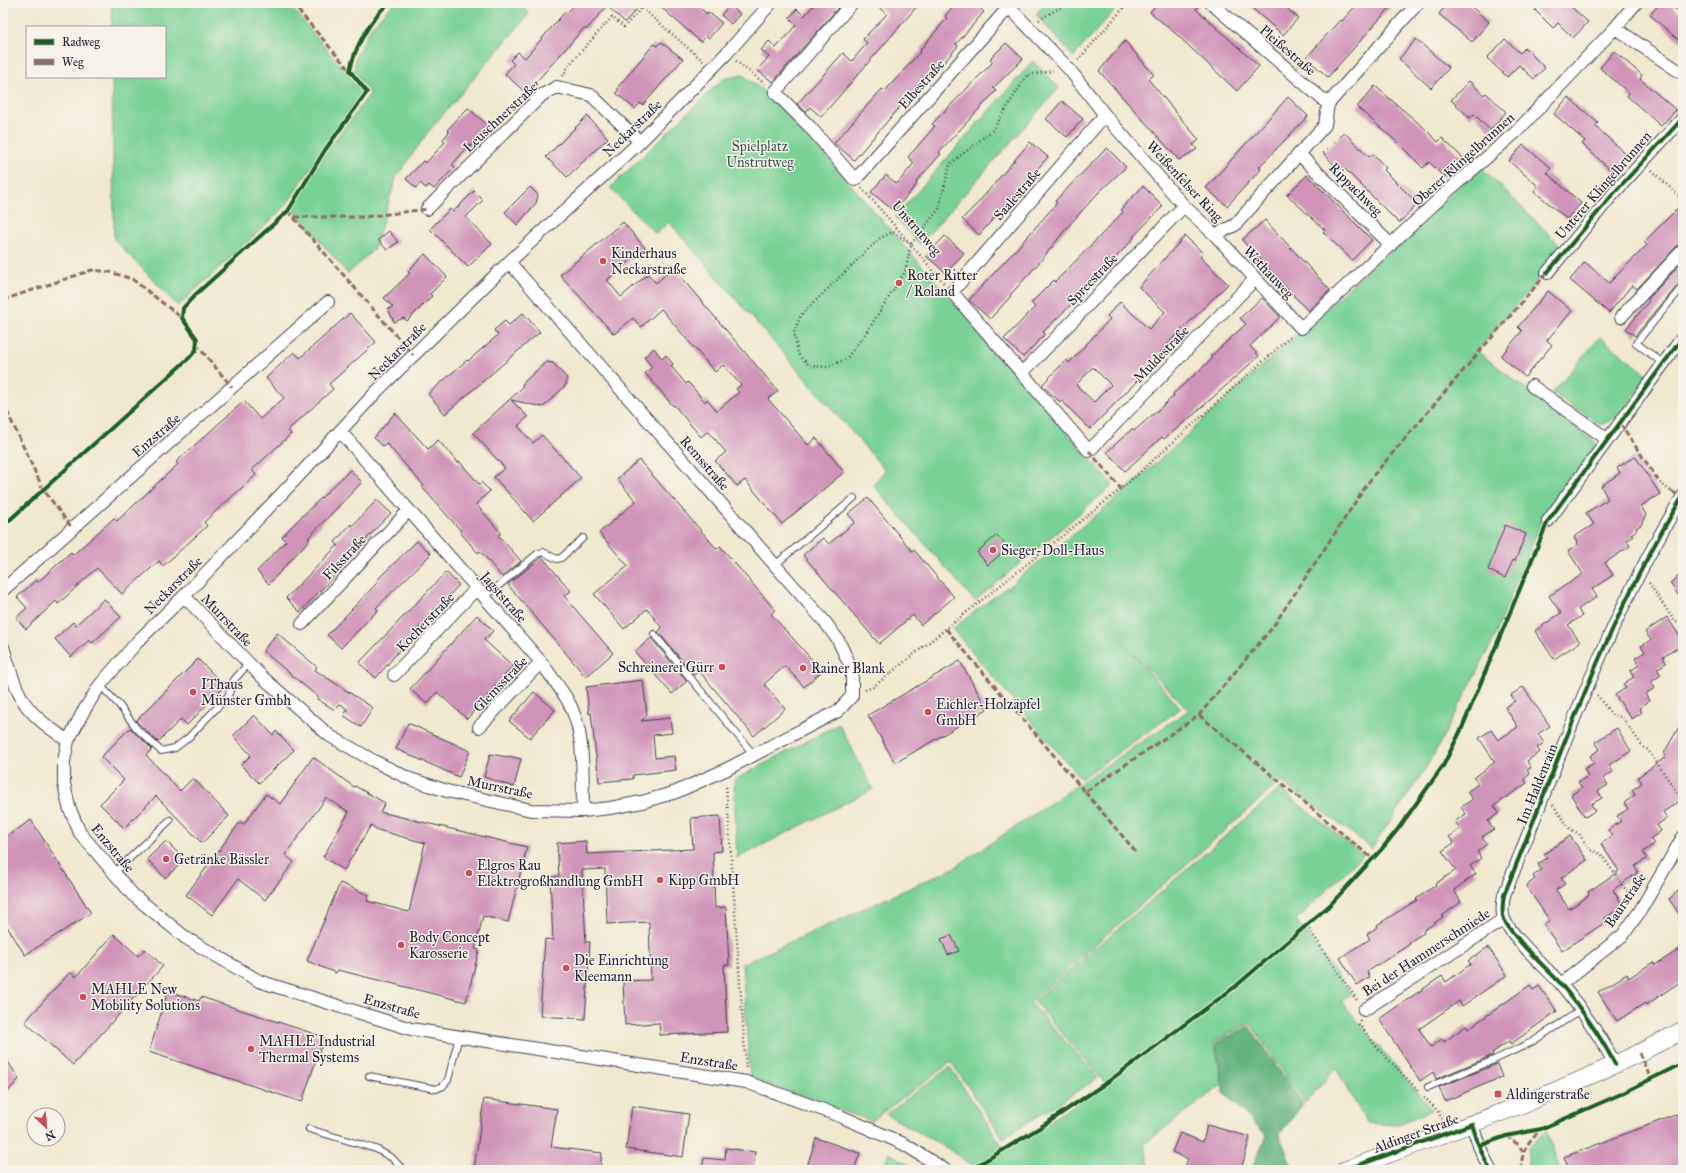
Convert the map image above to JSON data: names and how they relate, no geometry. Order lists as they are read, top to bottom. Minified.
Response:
{"streets":{"main road":["Aldinger Straße"],"street":["Pleißestraße","Elbestraße","Leuschnerstraße","Neckarstraße","Oberer Klingelbrunnen","Weißenfelser Ring","Unterer Klingelbrunnen","Rippachweg","Saalestraße","Wethauweg","Spreestraße","Muldestraße","Enzstraße","Remsstraße","Filsstraße","Jagststraße","Murrstraße","Kocherstraße","Glemsstraße","Im Haldenrain","Baurstraße","Bei der Hammerschmiede"],"path":["Unstrutweg"]},"crossings":[["Pleißestraße","Weißenfelser Ring"],["Elbestraße","Weißenfelser Ring"],["Elbestraße","Unstrutweg"],["Leuschnerstraße","Neckarstraße"],["Neckarstraße","Enzstraße"],["Neckarstraße","Remsstraße"],["Neckarstraße","Jagststraße"],["Neckarstraße","Murrstraße"],["Oberer Klingelbrunnen","Rippachweg"],["Oberer Klingelbrunnen","Wethauweg"],["Weißenfelser Ring","Rippachweg"],["Weißenfelser Ring","Saalestraße"],["Weißenfelser Ring","Wethauweg"],["Weißenfelser Ring","Spreestraße"],["Saalestraße","Unstrutweg"],["Wethauweg","Muldestraße"],["Spreestraße","Muldestraße"],["Remsstraße","Murrstraße"],["Filsstraße","Jagststraße"],["Jagststraße","Murrstraße"],["Jagststraße","Kocherstraße"],["Jagststraße","Glemsstraße"],["Im Haldenrain","Bei der Hammerschmiede"]],"parks":["Spielplatz Unstrutweg"],"places":{"other":["Kinderhaus Neckarstraße","Roter Ritter / Roland","Sieger-Doll-Haus","Schreinerei Gürr","Rainer Blank","IThaus Münster Gmbh","Eichler-Holzäpfel GmbH","Getränke Bässler","Elgros Rau Elektrogroßhandlung GmbH","Kipp GmbH","Body Concept Karosserie","Die Einrichtung Kleemann","MAHLE New Mobility Solutions","MAHLE Industrial Thermal Systems"],"transit":["Aldingerstraße"]},"legend":["Radweg","Weg"],"north":"bottom right"}
